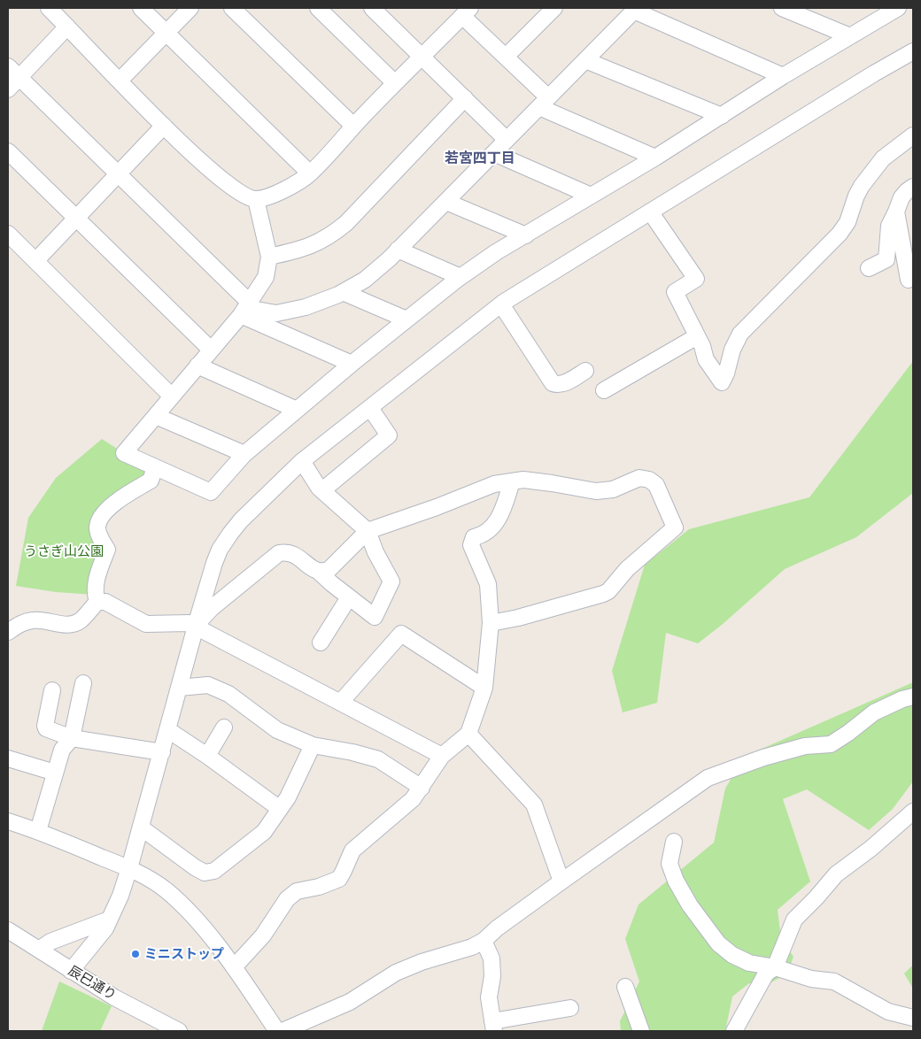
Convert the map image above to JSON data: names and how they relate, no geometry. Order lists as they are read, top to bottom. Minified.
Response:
{"streets":{"street":["辰巳通り"]},"districts":["若宮四丁目"],"parks":["うさぎ山公園"],"places":["ミニストップ"]}
